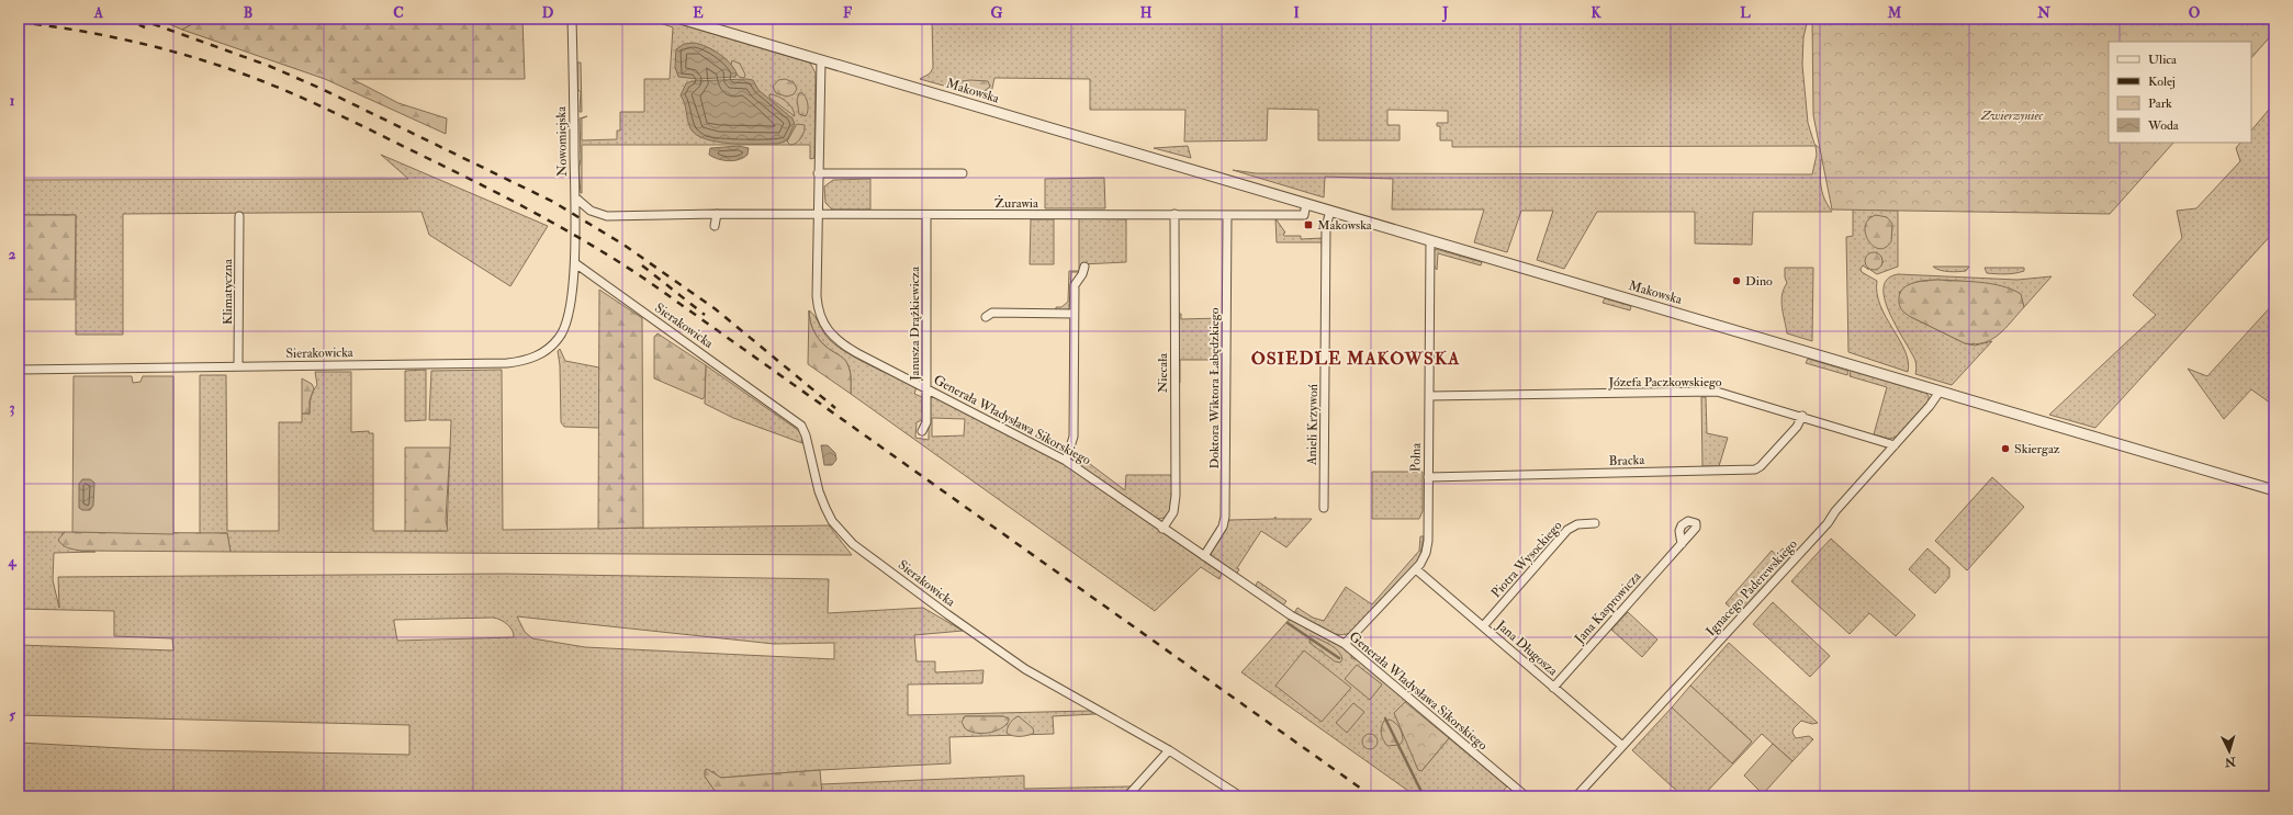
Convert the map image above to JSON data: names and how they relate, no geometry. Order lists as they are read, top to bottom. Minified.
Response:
{"streets":{"street":["Makowska","Nowomiejska","Żurawia","Klimatyczna","Janusza Drążkiewicza","Sierakowicka","Niecała","Józefa Paczkowskiego","Doktora Wiktora Łabędzkiego","Generała Władysława Sikorskiego","Anieli Krzywoń","Polna","Bracka","Piotra Wysockiego","Ignacego Paderewskiego","Jana Kasprowicza","Jana Długosza"]},"crossings":[["Makowska","Żurawia"],["Makowska","Generała Władysława Sikorskiego"],["Makowska","Anieli Krzywoń"],["Makowska","Polna"],["Makowska","Ignacego Paderewskiego"],["Nowomiejska","Żurawia"],["Nowomiejska","Sierakowicka"],["Żurawia","Janusza Drążkiewicza"],["Żurawia","Niecała"],["Żurawia","Doktora Wiktora Łabędzkiego"],["Żurawia","Generała Władysława Sikorskiego"],["Klimatyczna","Sierakowicka"],["Janusza Drążkiewicza","Generała Władysława Sikorskiego"],["Niecała","Generała Władysława Sikorskiego"],["Józefa Paczkowskiego","Polna"],["Józefa Paczkowskiego","Bracka"],["Józefa Paczkowskiego","Ignacego Paderewskiego"],["Doktora Wiktora Łabędzkiego","Generała Władysława Sikorskiego"],["Generała Władysława Sikorskiego","Polna"],["Polna","Bracka"],["Polna","Jana Długosza"],["Piotra Wysockiego","Jana Długosza"],["Ignacego Paderewskiego","Jana Długosza"],["Jana Kasprowicza","Jana Długosza"]],"districts":["OSIEDLE MAKOWSKA"],"parks":["Zwierzyniec"],"places":{"transit":["Makowska"],"other":["Dino","Skiergaz"]},"legend":["Ulica","Kolej","Park","Woda"],"north":"bottom","grid":{"columns":["A","B","C","D","E","F","G","H","I","J","K","L","M","N","O"],"rows":["1","2","3","4","5"]}}
